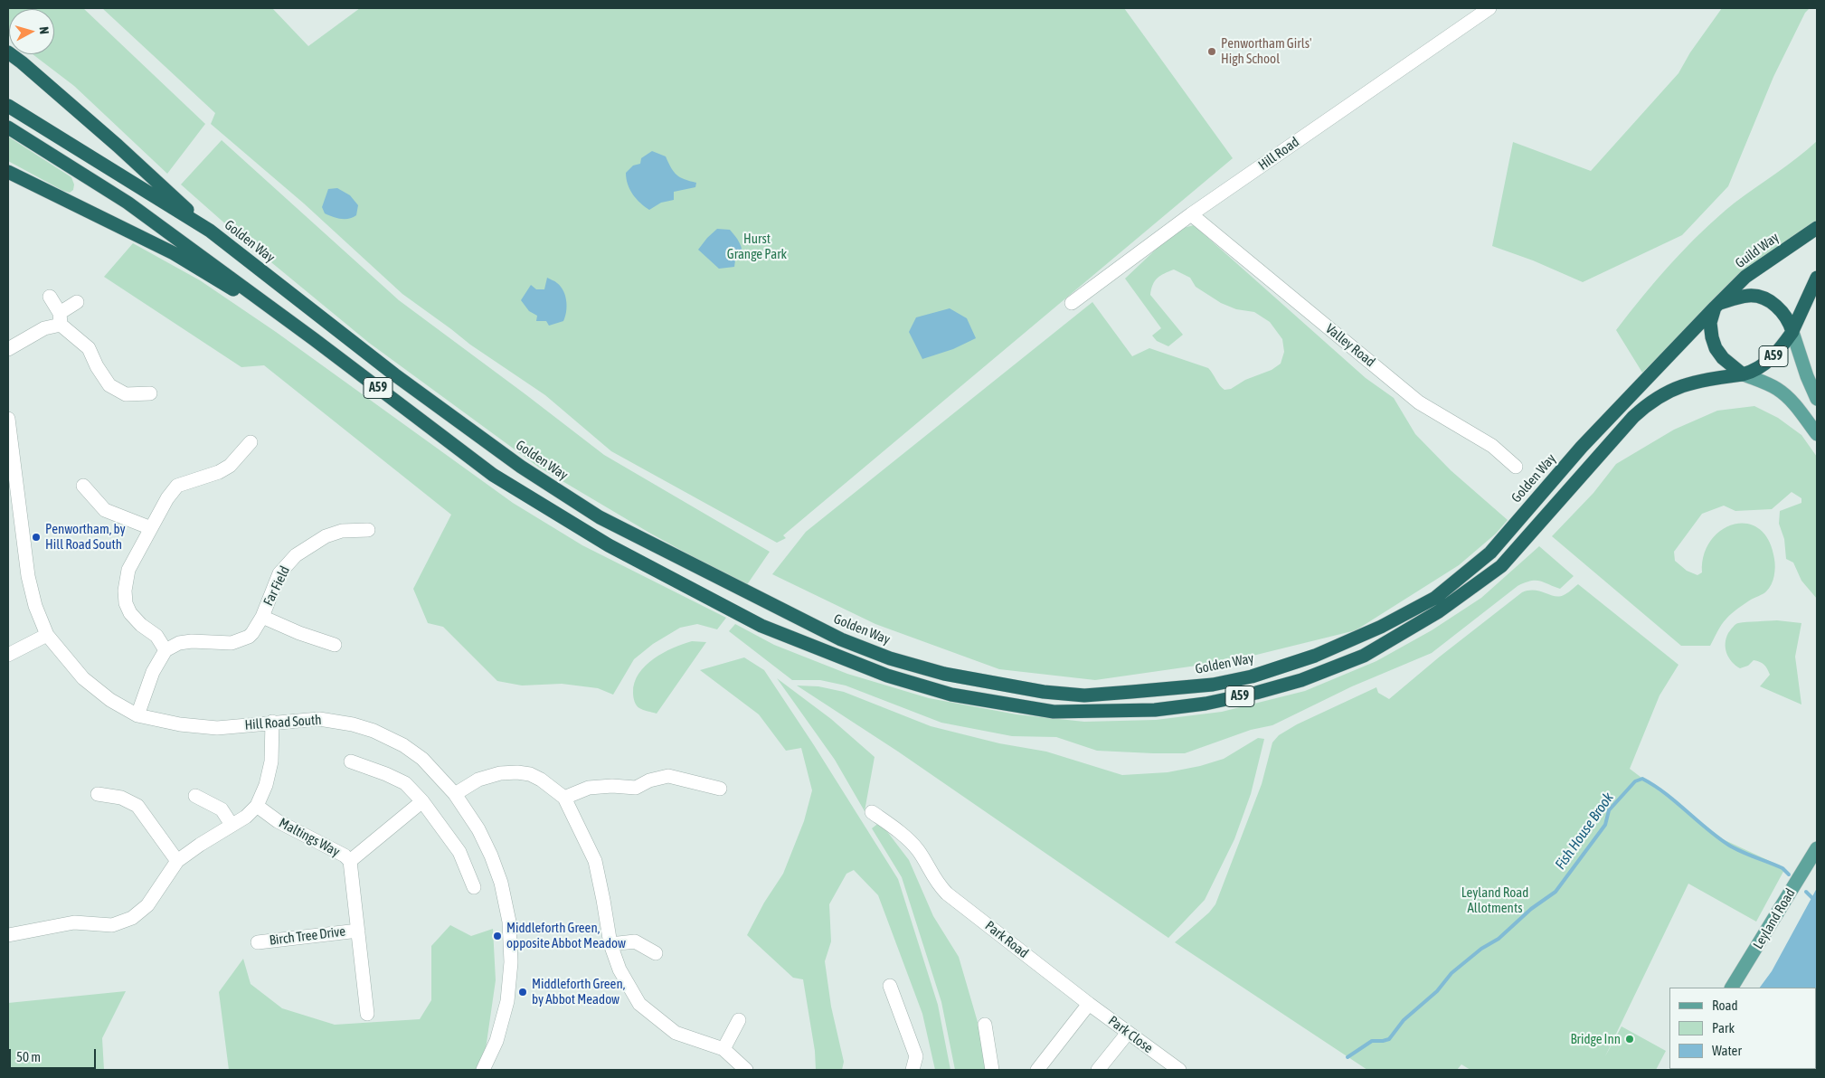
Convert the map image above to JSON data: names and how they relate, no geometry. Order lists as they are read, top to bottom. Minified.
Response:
{"streets":{"highway":["Golden Way","Guild Way","A59"],"main road":["Leyland Road"],"street":["Hill Road","Valley Road","Far Field","Hill Road South","Maltings Way","Birch Tree Drive","Park Road","Park Close"]},"crossings":[["Hill Road","Valley Road"],["Golden Way","Guild Way"],["Golden Way","A59"],["Guild Way","A59"],["Park Road","Park Close"]],"water":["Fish House Brook"],"parks":["Hurst Grange Park","Leyland Road Allotments"],"places":["Penwortham Girls' High School","Penwortham, by Hill Road South","Middleforth Green, opposite Abbot Meadow","Middleforth Green, by Abbot Meadow","Bridge Inn"],"legend":["Road","Park","Water"],"scale_bar":"50 m","north":"right"}
